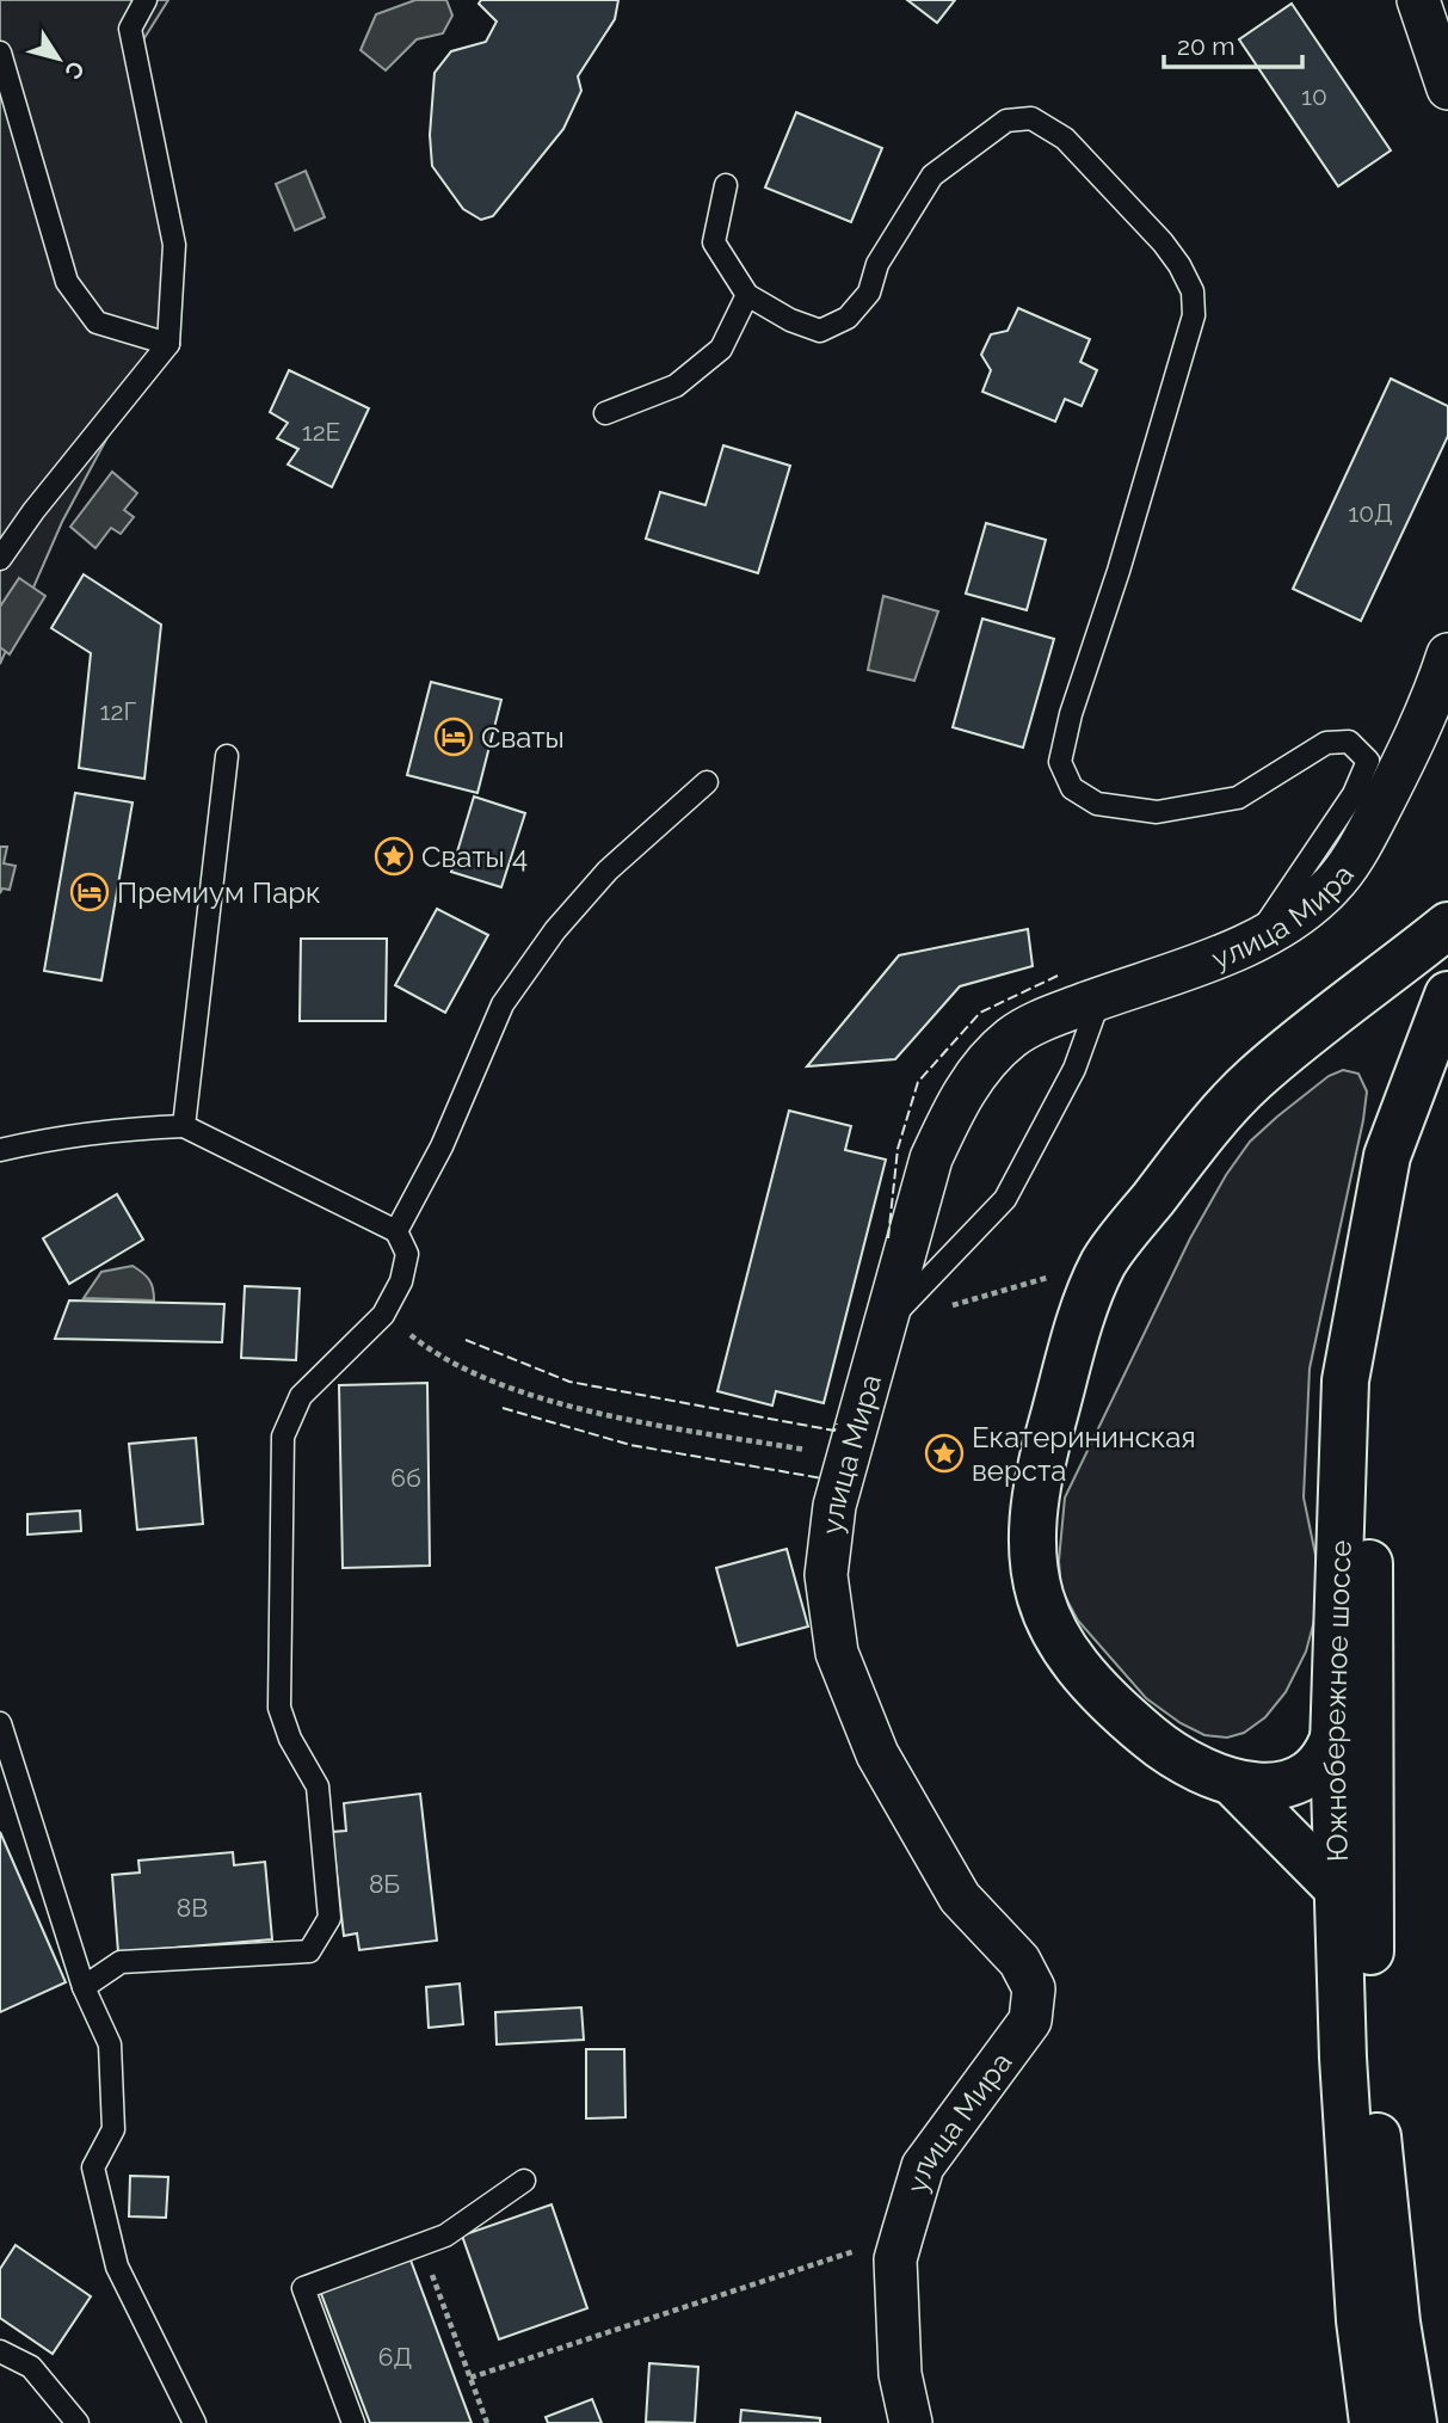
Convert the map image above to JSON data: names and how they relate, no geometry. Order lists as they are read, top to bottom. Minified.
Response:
{"streets":{"main road":["Южнобережное шоссе"],"street":["улица Мира"]},"places":{"hotel":["Сваты","Премиум Парк"],"place":["Сваты 4","Екатерининская верста"]},"house_numbers":["10","12Е","10Д","12Г","6б","8Б","8В","6Д"],"scale_bar":"20 m","north":"bottom right"}
